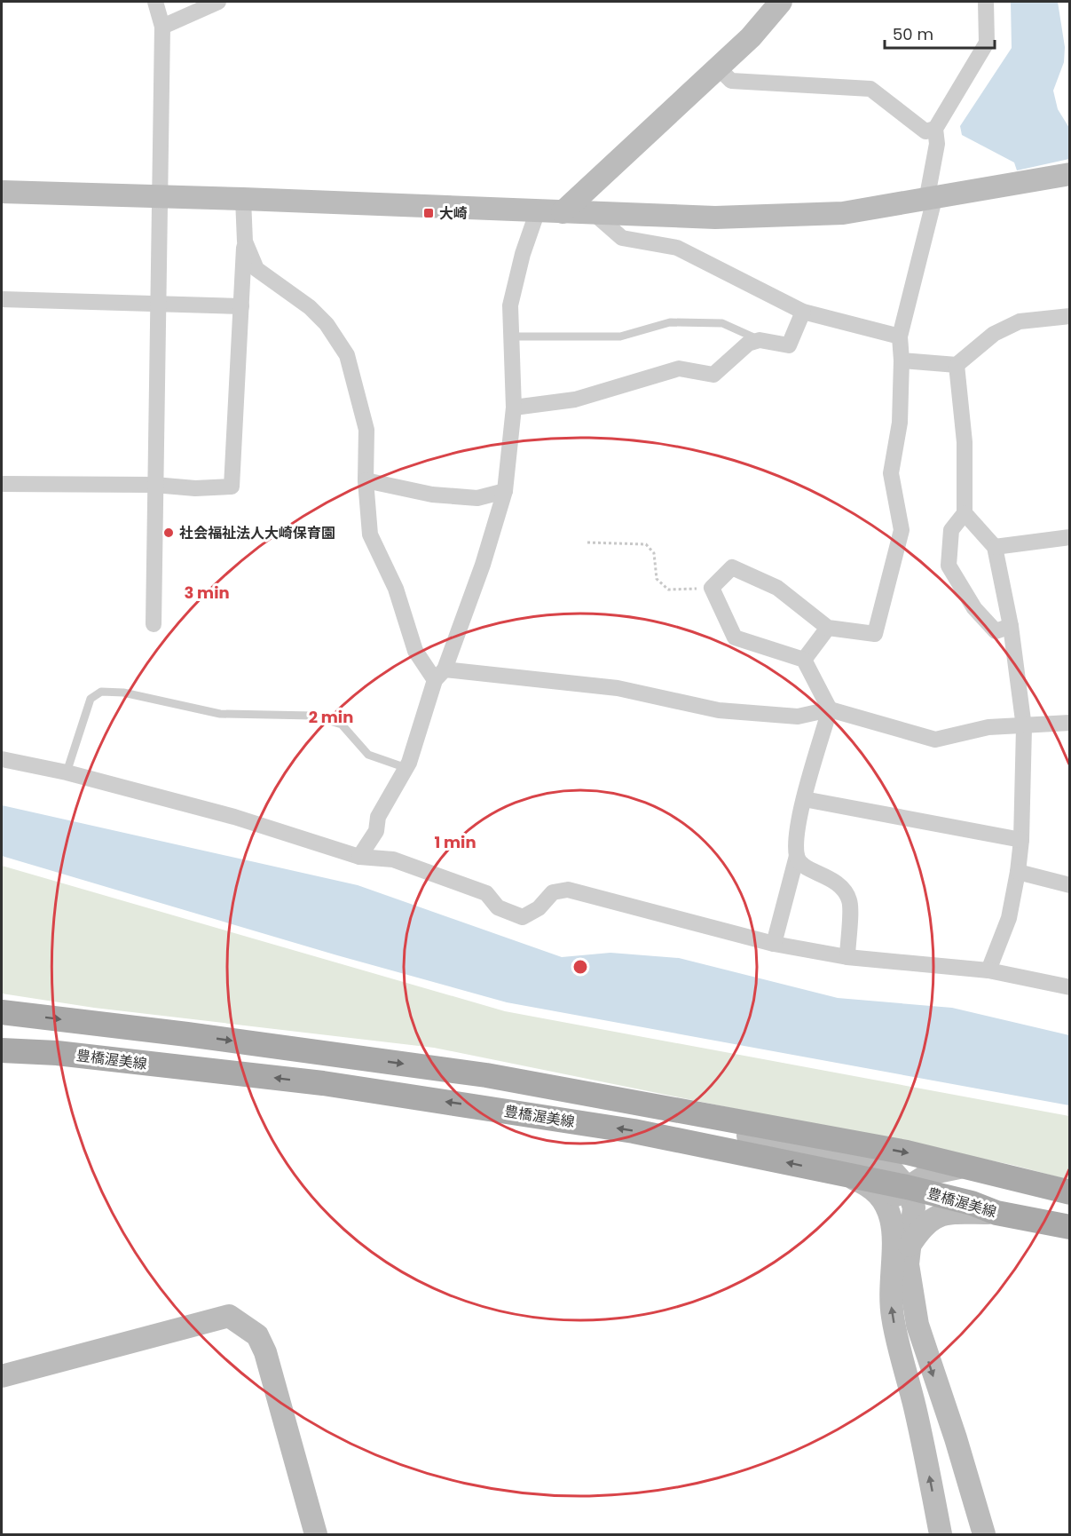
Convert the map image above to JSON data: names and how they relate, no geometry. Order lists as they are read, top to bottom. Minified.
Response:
{"streets":{"main road":["豊橋渥美線"]},"places":{"transit":["大崎"],"other":["社会福祉法人大崎保育園"]},"scale_bar":"50 m","rings":["3 min","2 min","1 min"]}
